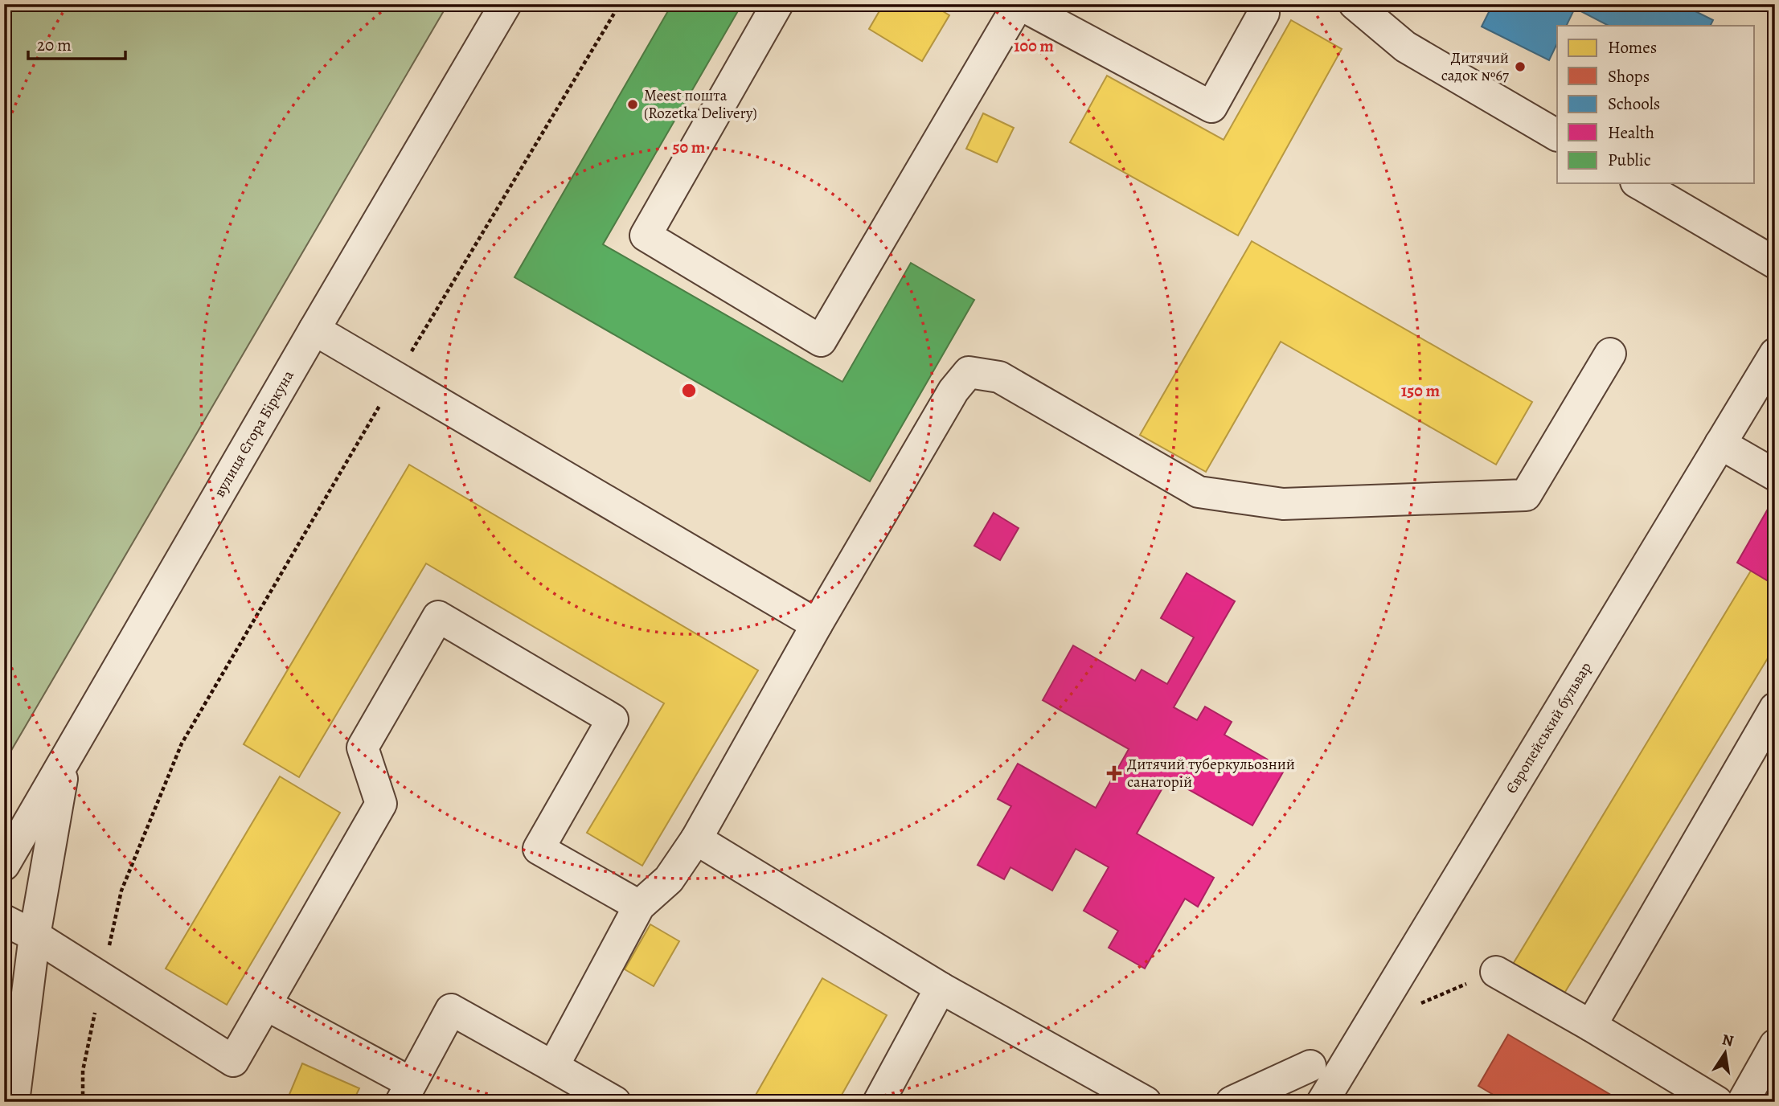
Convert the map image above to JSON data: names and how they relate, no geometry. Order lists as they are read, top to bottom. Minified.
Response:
{"streets":{"street":["вулиця Єгора Біркуна","Європейський бульвар"]},"places":{"other":["Дитячий садок №67","Meest пошта (Rozetka Delivery)"],"health":["Дитячий туберкульозний санаторій"]},"legend":["Homes","Shops","Schools","Health","Public"],"scale_bar":"20 m","north":"top","rings":["100 m","50 m","150 m"]}
